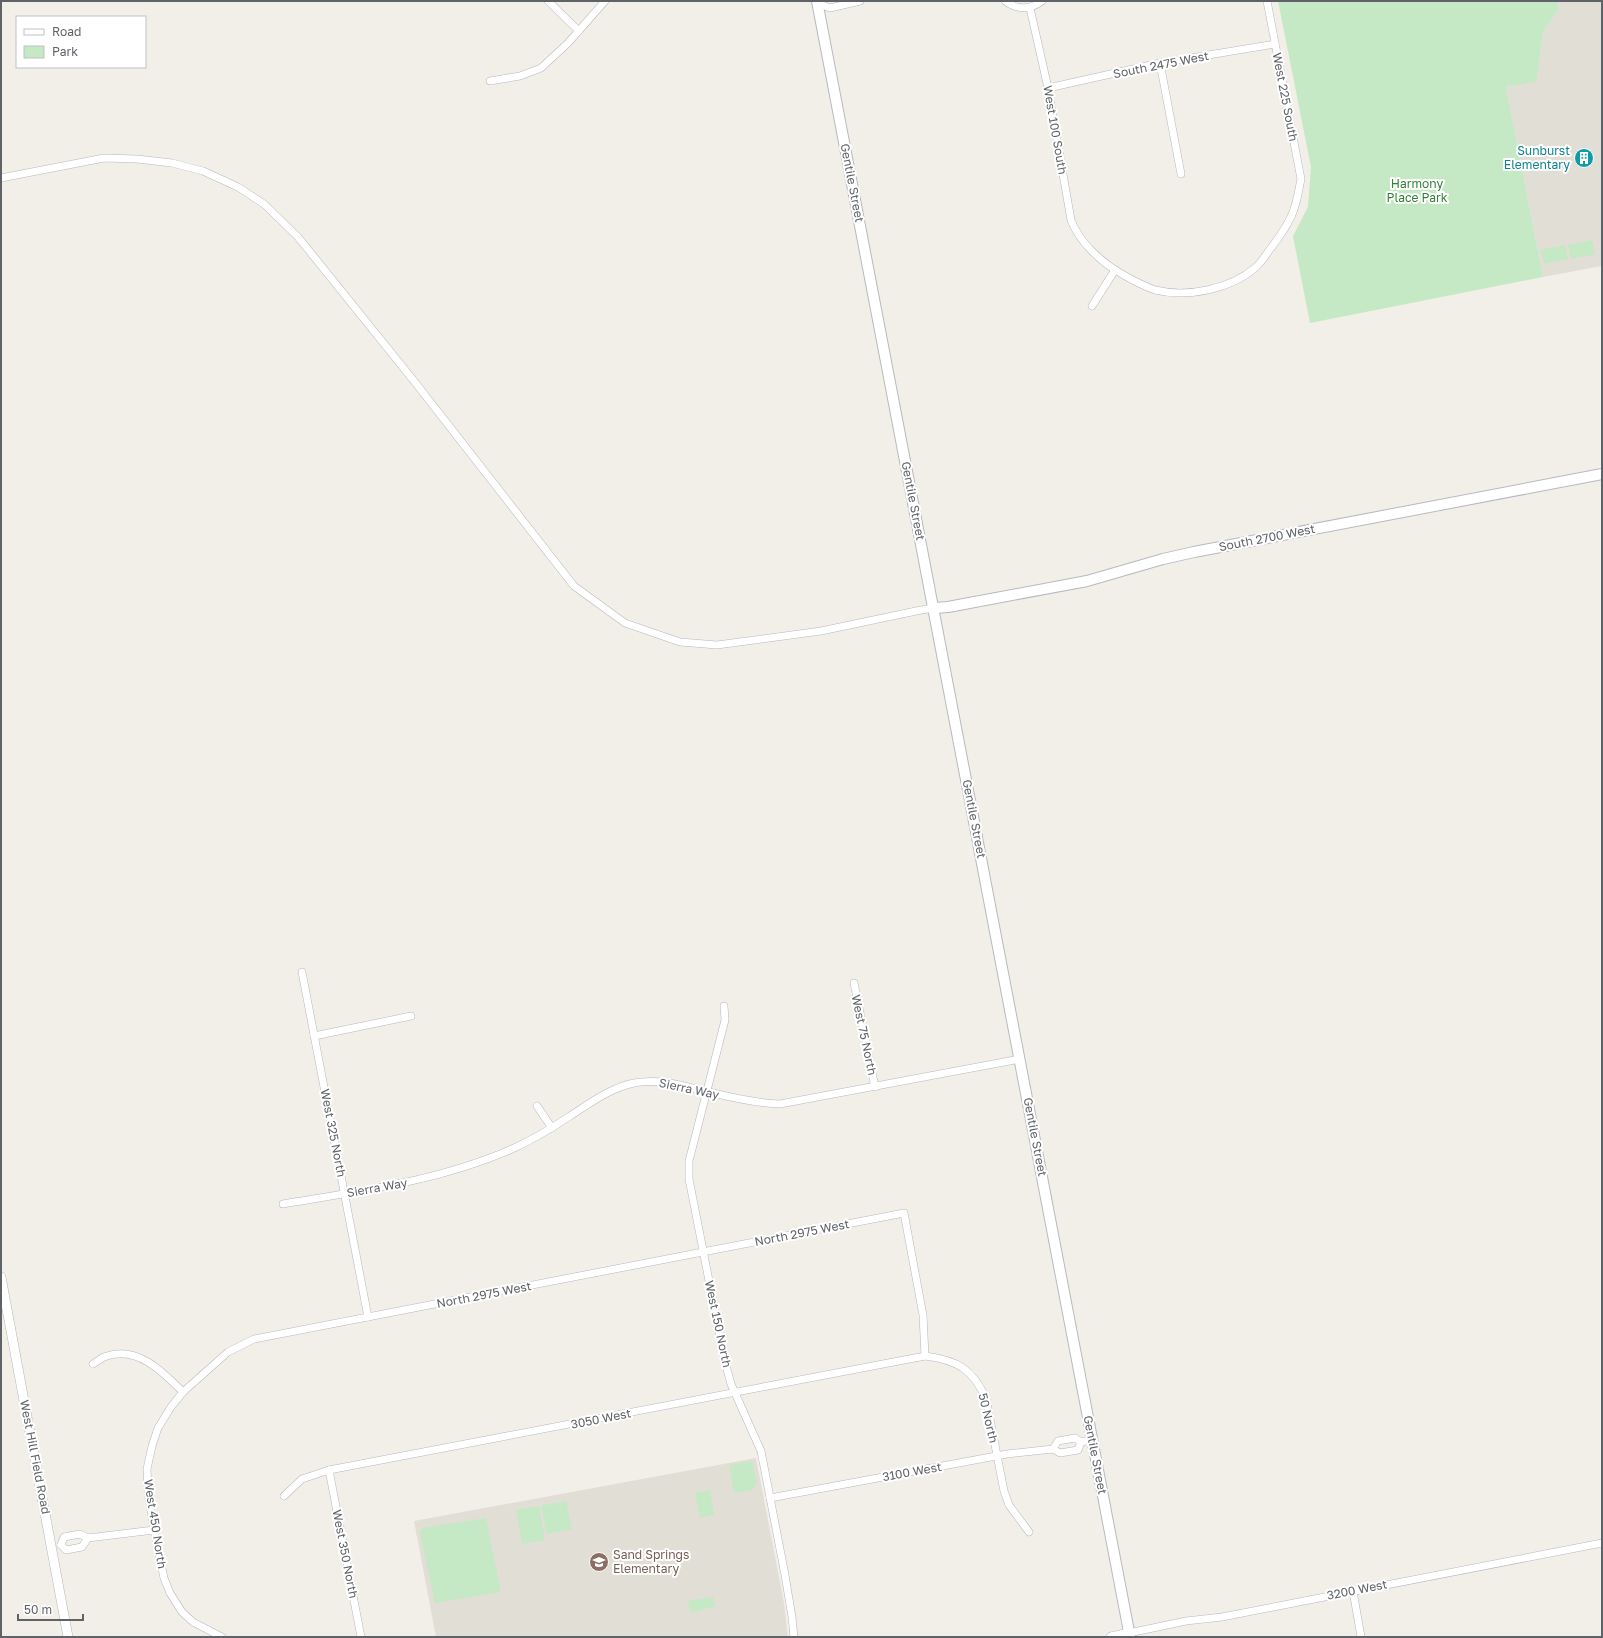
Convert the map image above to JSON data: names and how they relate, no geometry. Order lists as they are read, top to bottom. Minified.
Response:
{"streets":{"main road":["Gentile Street","South 2700 West"],"street":["South 2475 West","West 225 South","West 100 South","West 75 North","Sierra Way","West 325 North","North 2975 West","West 150 North","50 North","3050 West","West Hill Field Road","3100 West","West 450 North","West 350 North","3200 West"]},"crossings":[["South 2475 West","West 225 South"],["South 2475 West","West 100 South"],["West 225 South","West 100 South"],["Gentile Street","South 2700 West"],["Gentile Street","Sierra Way"],["Gentile Street","3100 West"],["Gentile Street","3200 West"],["West 75 North","Sierra Way"],["Sierra Way","West 325 North"],["Sierra Way","West 150 North"],["West 325 North","North 2975 West"],["North 2975 West","West 150 North"],["North 2975 West","50 North"],["North 2975 West","3050 West"],["North 2975 West","West 450 North"],["West 150 North","3050 West"],["West 150 North","3100 West"],["50 North","3050 West"],["50 North","3100 West"],["3050 West","West 350 North"]],"parks":["Harmony Place Park"],"places":{"building":["Sunburst Elementary"],"school or university":["Sand Springs Elementary"]},"legend":["Road","Park"],"scale_bar":"50 m"}
